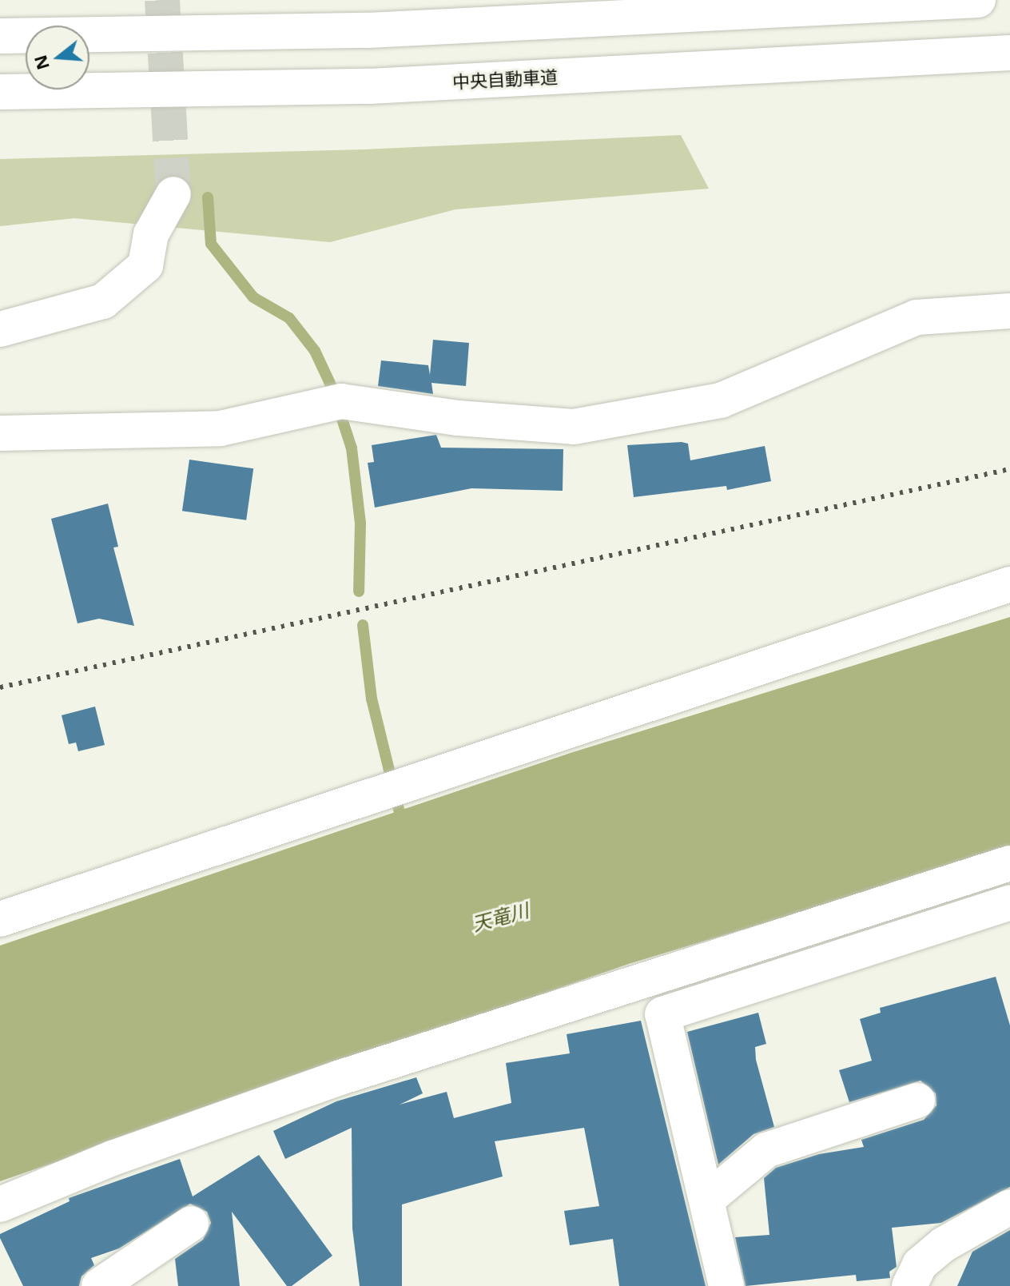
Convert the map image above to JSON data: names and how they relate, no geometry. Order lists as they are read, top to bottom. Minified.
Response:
{"streets":{"main road":["中央自動車道"]},"water":["天竜川"],"north":"left"}
